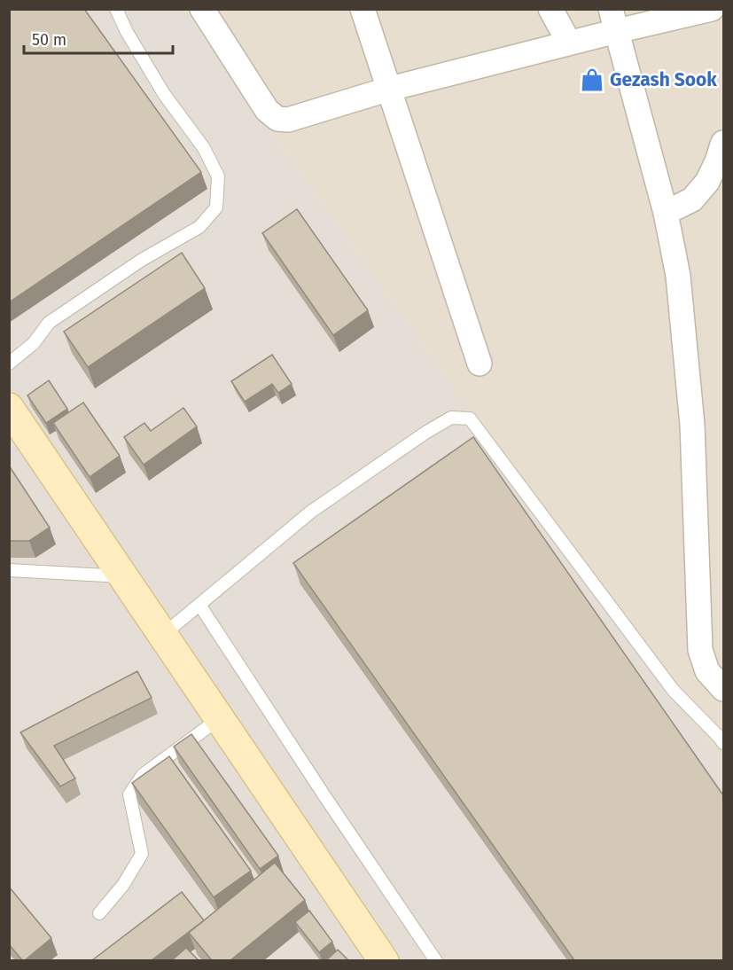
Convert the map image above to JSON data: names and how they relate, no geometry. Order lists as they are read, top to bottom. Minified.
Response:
{"places":{"shop":["Gezash Sook"]},"scale_bar":"50 m"}
